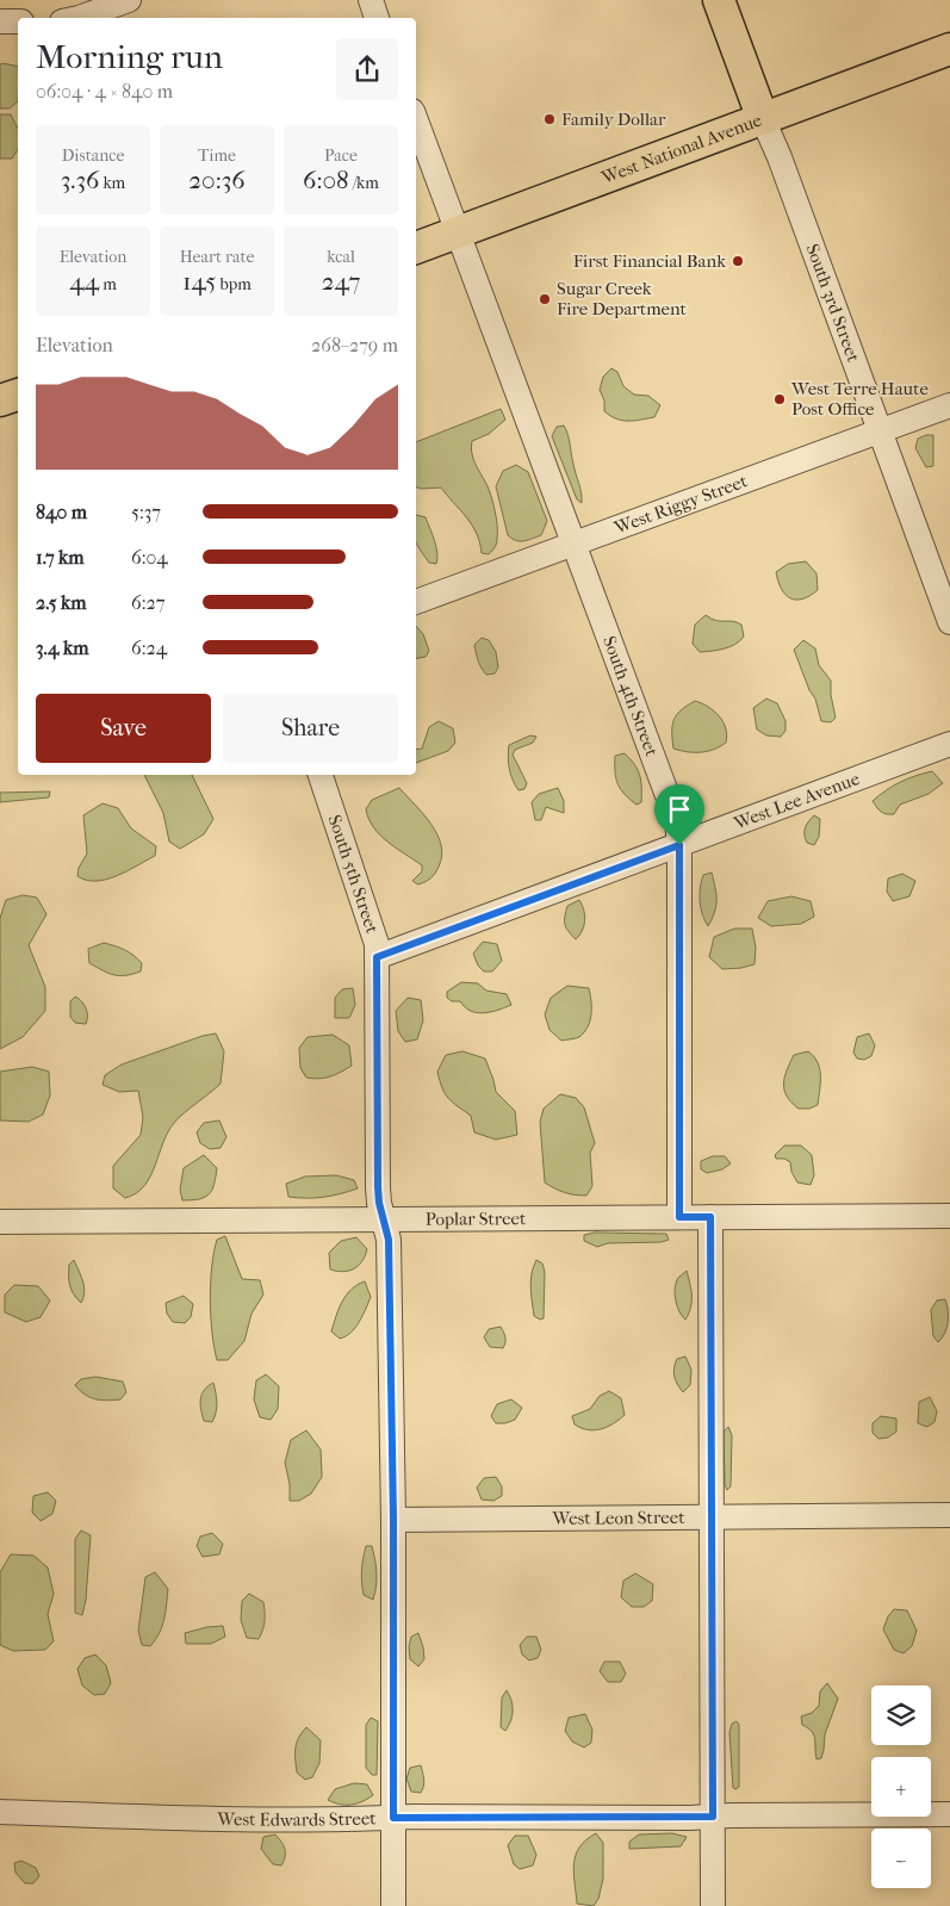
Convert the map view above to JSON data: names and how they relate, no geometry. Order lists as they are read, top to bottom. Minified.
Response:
{"streets":{"main road":["West National Avenue"],"street":["South 3rd Street","West Riggy Street","South 4th Street","West Lee Avenue","South 5th Street","Poplar Street","West Leon Street","West Edwards Street"]},"crossings":[["West National Avenue","South 3rd Street"],["West National Avenue","South 4th Street"],["South 3rd Street","West Riggy Street"],["West Riggy Street","South 4th Street"],["South 4th Street","West Lee Avenue"],["South 4th Street","Poplar Street"],["West Lee Avenue","South 5th Street"],["South 5th Street","Poplar Street"],["South 5th Street","West Leon Street"],["South 5th Street","West Edwards Street"]],"places":["Family Dollar","First Financial Bank","Sugar Creek Fire Department","West Terre Haute Post Office"],"page":{"heading":["Morning run","06:04 · 4 × 840 m"],"stats":[["Distance","3.36 km"],["Time","20:36"],["Pace","6:08 /km"],["Elevation","44 m"],["Heart rate","145 bpm"],["kcal","247"]],"chart":["Elevation","268–279 m"],"list":[{"name":"840 m","note":"5:37"},{"name":"1.7 km","note":"6:04"},{"name":"2.5 km","note":"6:27"},{"name":"3.4 km","note":"6:24"}],"buttons":["Save","Share"],"map_buttons":["+","−"]}}
